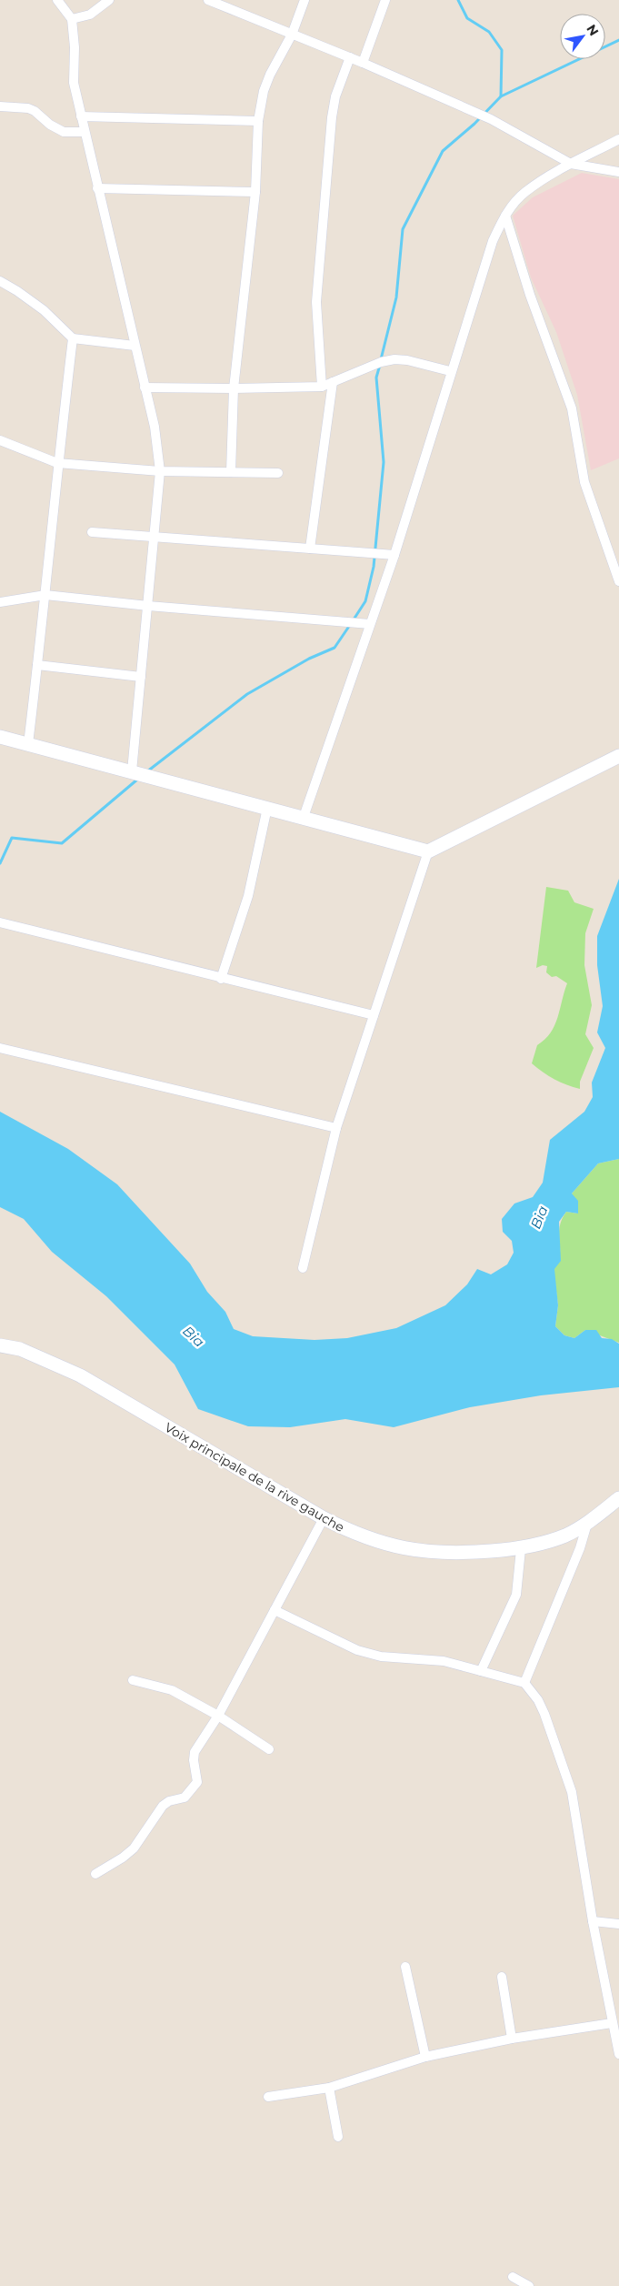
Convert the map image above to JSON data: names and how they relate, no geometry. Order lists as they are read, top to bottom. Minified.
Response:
{"streets":{"street":["Voix principale de la rive gauche"]},"water":["Bia"],"north":"top right"}
